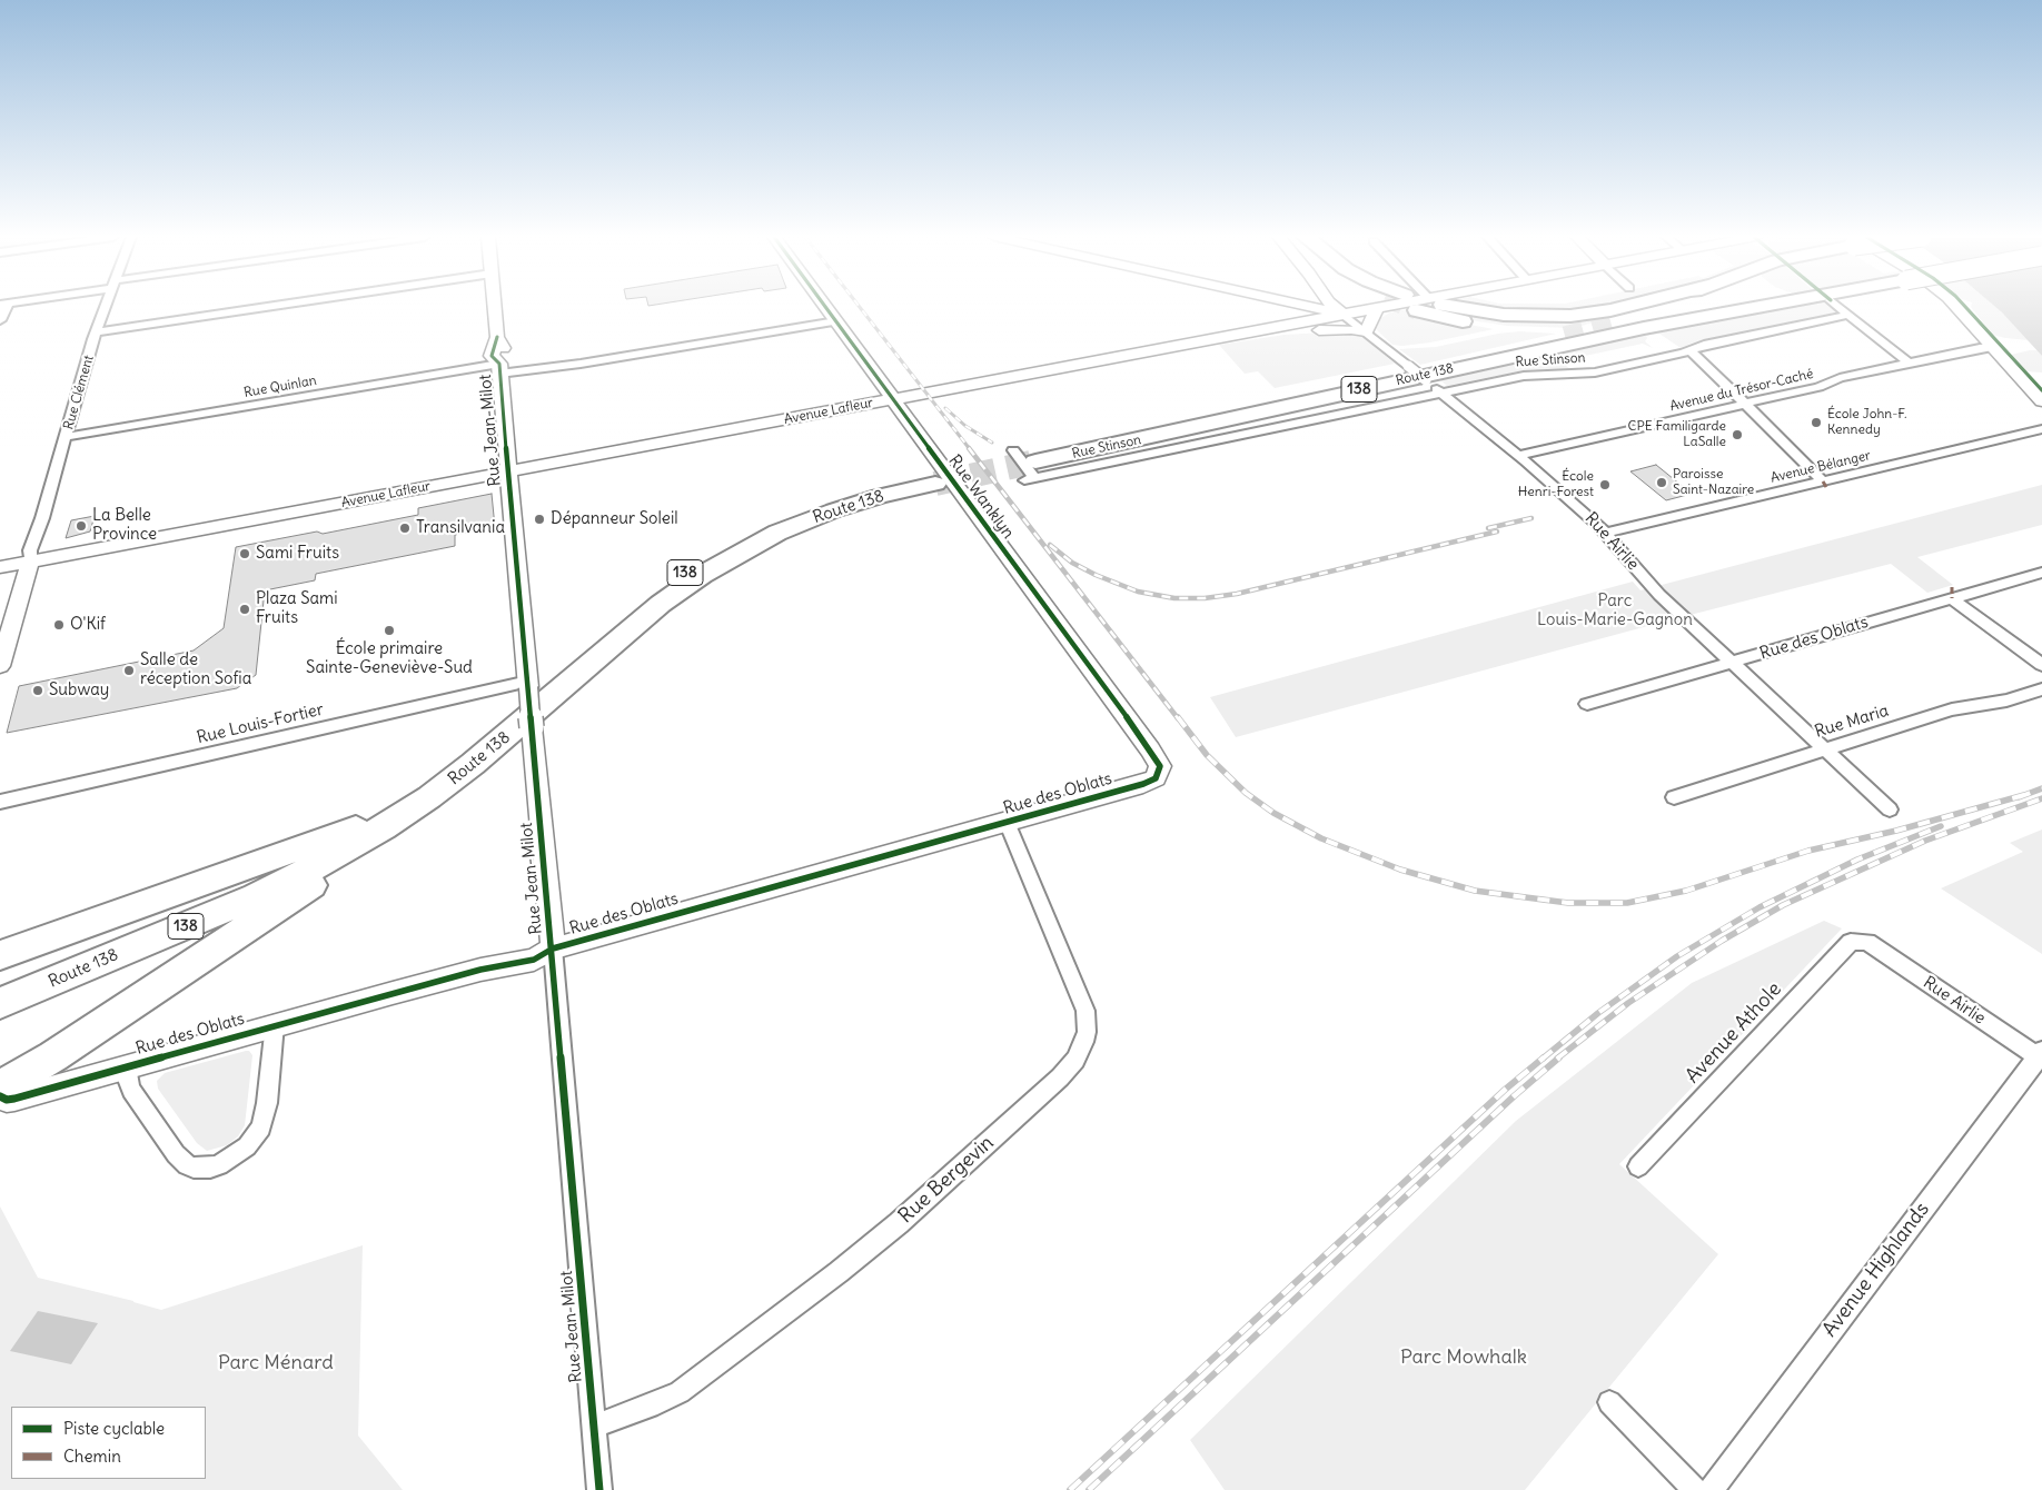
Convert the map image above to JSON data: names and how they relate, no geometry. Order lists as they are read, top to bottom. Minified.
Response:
{"streets":{"highway":["Route 138","138"],"main road":["Avenue Lafleur"],"street":["Rue Stinson","Rue Quinlan","Avenue du Trésor-Caché","Rue Clément","Rue Jean-Milot","Avenue Bélanger","Rue Wanklyn","Rue Airlie","Rue des Oblats","Rue Maria","Rue Louis-Fortier","Avenue Athole","Rue Bergevin","Avenue Highlands"]},"crossings":[["Rue Stinson","Route 138"],["Rue Stinson","Rue Airlie"],["Route 138","138"],["Rue Quinlan","Rue Clément"],["Rue Quinlan","Rue Jean-Milot"],["Rue Quinlan","Rue Wanklyn"],["Avenue du Trésor-Caché","Rue Airlie"],["Rue Clément","Avenue Lafleur"],["Avenue Lafleur","Rue Jean-Milot"],["Avenue Lafleur","Rue Wanklyn"],["Avenue Lafleur","Rue Airlie"],["Rue Jean-Milot","Rue des Oblats"],["Rue Jean-Milot","Rue Louis-Fortier"],["Rue Jean-Milot","Rue Bergevin"],["Avenue Bélanger","Rue Airlie"],["Rue Wanklyn","Rue des Oblats"],["Rue Airlie","Rue des Oblats"],["Rue Airlie","Rue Maria"],["Rue Airlie","Avenue Athole"],["Rue Airlie","Avenue Highlands"],["Rue des Oblats","Rue Bergevin"]],"parks":["Parc Louis-Marie-Gagnon","Parc Mowhalk","Parc Ménard"],"places":["École John-F. Kennedy","CPE Familigarde LaSalle","Paroisse Saint-Nazaire","École Henri-Forest","Dépanneur Soleil","La Belle Province","Transilvania","Sami Fruits","Plaza Sami Fruits","O'Kif","École primaire Sainte-Geneviève-Sud","Salle de réception Sofia","Subway"],"legend":["Piste cyclable","Chemin"]}
